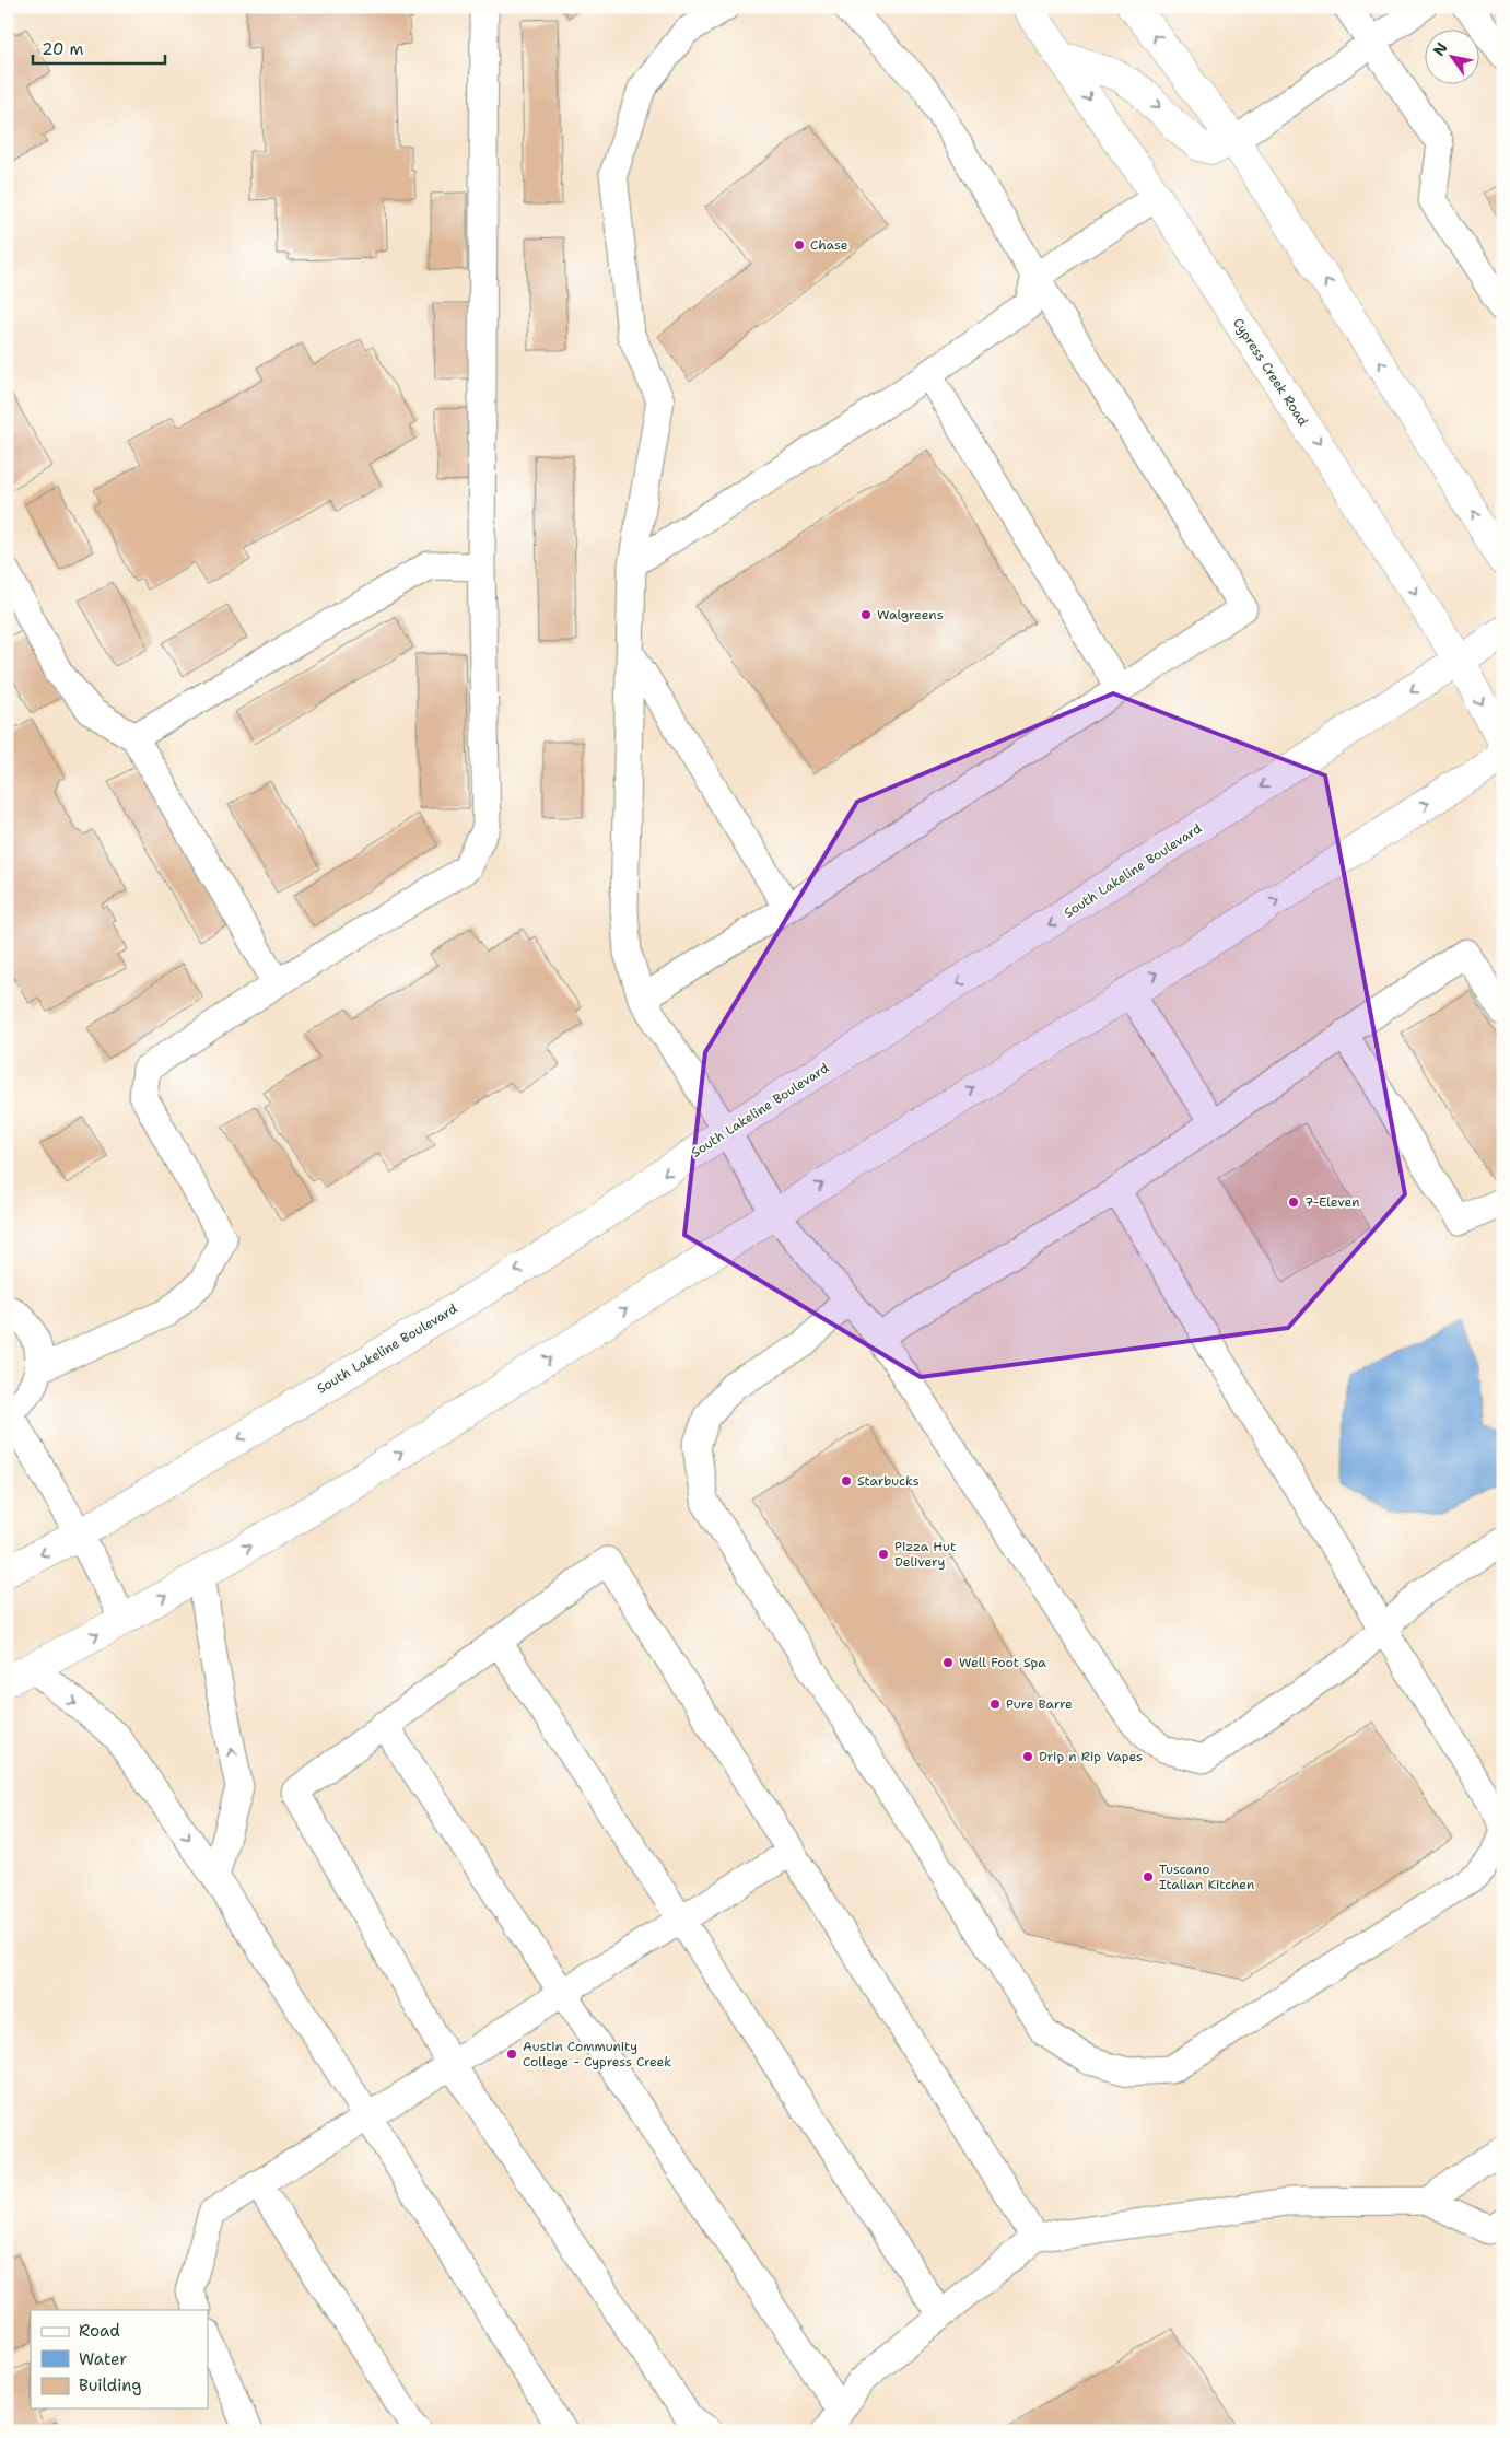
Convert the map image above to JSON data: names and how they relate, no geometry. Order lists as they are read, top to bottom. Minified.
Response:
{"streets":{"main road":["Cypress Creek Road","South Lakeline Boulevard"]},"crossings":[["Cypress Creek Road","South Lakeline Boulevard"]],"places":["Chase","Walgreens","7-Eleven","Starbucks","Pizza Hut Delivery","Well Foot Spa","Pure Barre","Drip n Rip Vapes","Tuscano Italian Kitchen","Austin Community College - Cypress Creek"],"legend":["Road","Water","Building"],"scale_bar":"20 m","north":"top left"}
